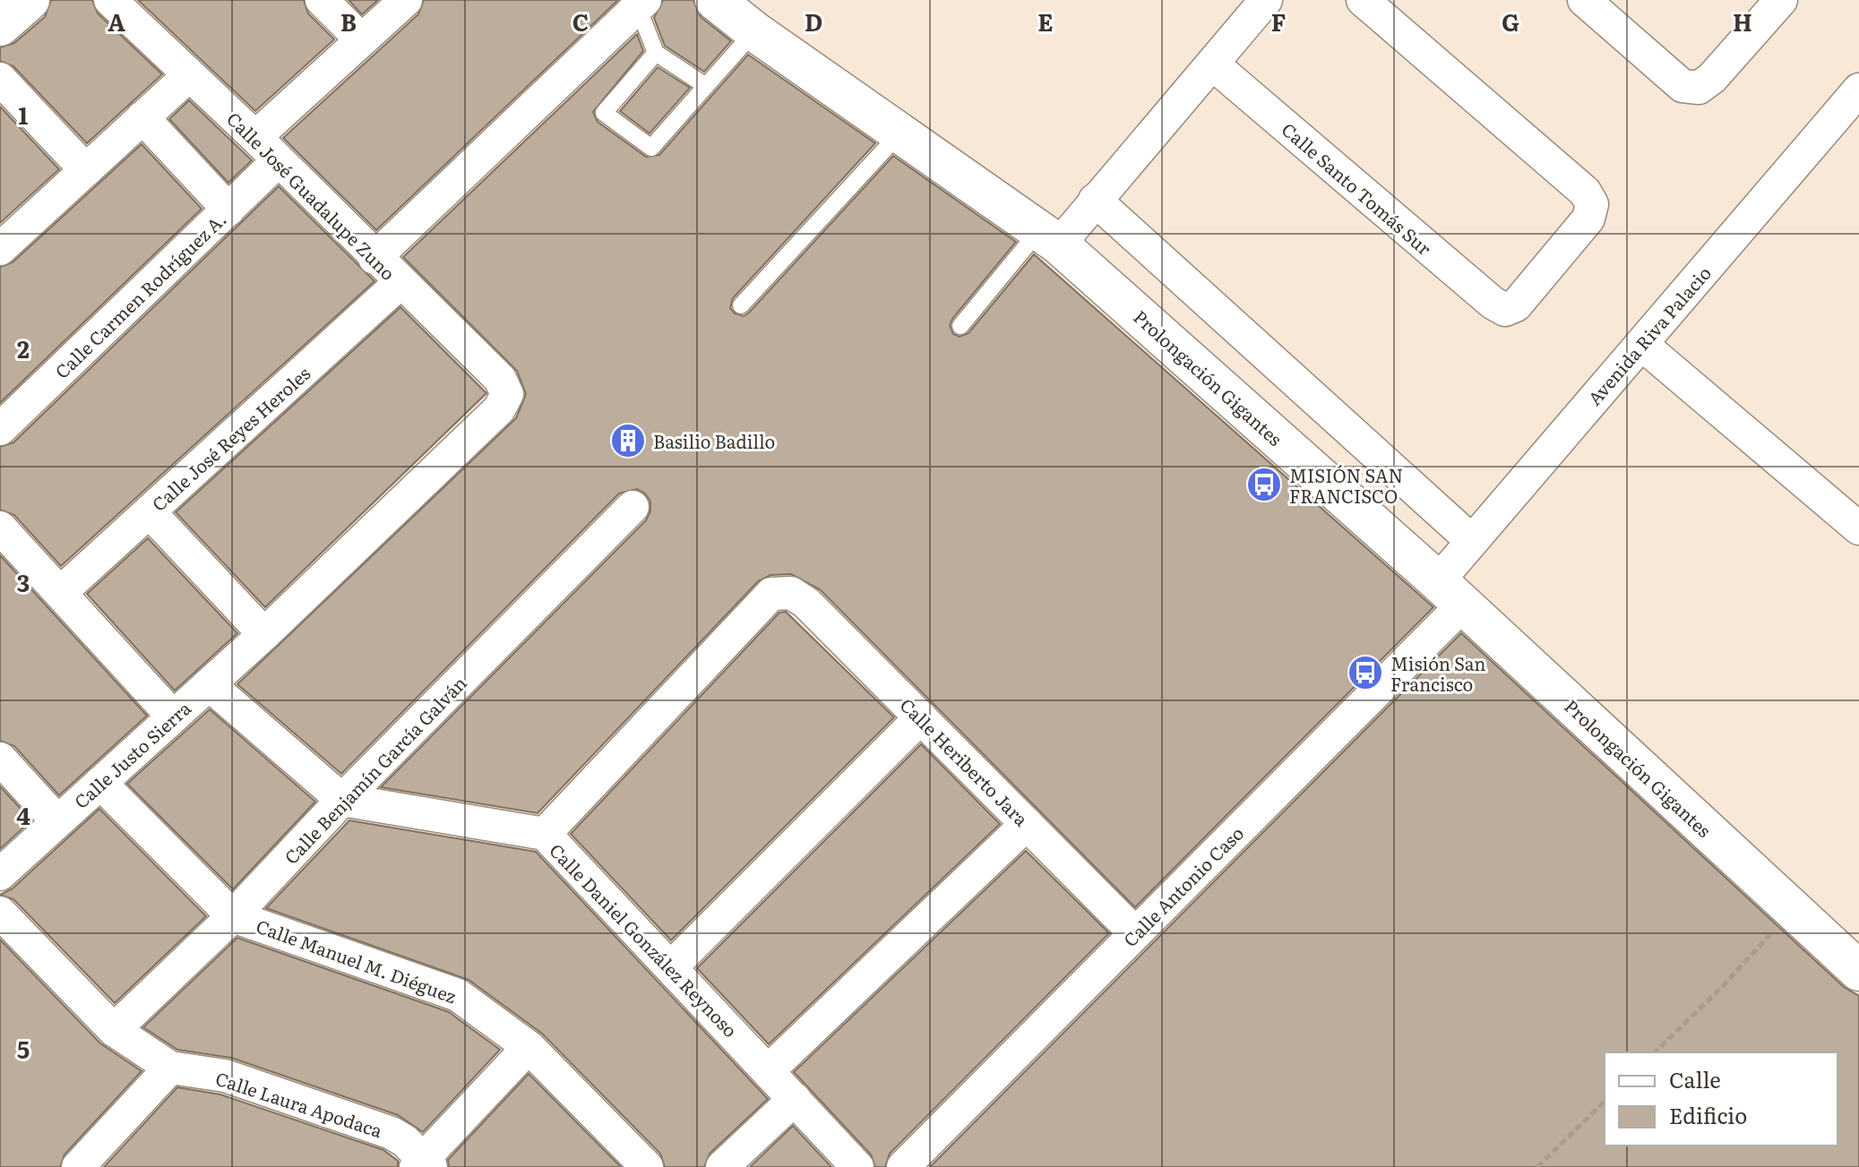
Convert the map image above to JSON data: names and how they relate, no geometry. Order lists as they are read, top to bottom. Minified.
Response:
{"streets":{"street":["Calle Santo Tomás Sur","Calle José Guadalupe Zuno","Calle Carmen Rodríguez A.","Avenida Riva Palacio","Prolongación Gigantes","Calle José Reyes Heroles","Calle Justo Sierra","Calle Heriberto Jara","Calle Benjamín García Galván","Calle Antonio Caso","Calle Daniel González Reynoso","Calle Manuel M. Diéguez","Calle Laura Apodaca"]},"crossings":[["Calle José Guadalupe Zuno","Calle Carmen Rodríguez A."],["Calle José Guadalupe Zuno","Calle José Reyes Heroles"],["Calle José Guadalupe Zuno","Calle Justo Sierra"],["Avenida Riva Palacio","Prolongación Gigantes"],["Avenida Riva Palacio","Calle Antonio Caso"],["Prolongación Gigantes","Calle Antonio Caso"],["Calle Justo Sierra","Calle Manuel M. Diéguez"],["Calle Heriberto Jara","Calle Antonio Caso"],["Calle Heriberto Jara","Calle Daniel González Reynoso"],["Calle Benjamín García Galván","Calle Daniel González Reynoso"],["Calle Benjamín García Galván","Calle Manuel M. Diéguez"],["Calle Benjamín García Galván","Calle Laura Apodaca"]],"places":{"building":["Basilio Badillo"],"bus stop":["MISIÓN SAN FRANCISCO","Misión San Francisco"]},"legend":["Calle","Edificio"],"grid":{"columns":["A","B","C","D","E","F","G","H"],"rows":["1","2","3","4","5"]}}
